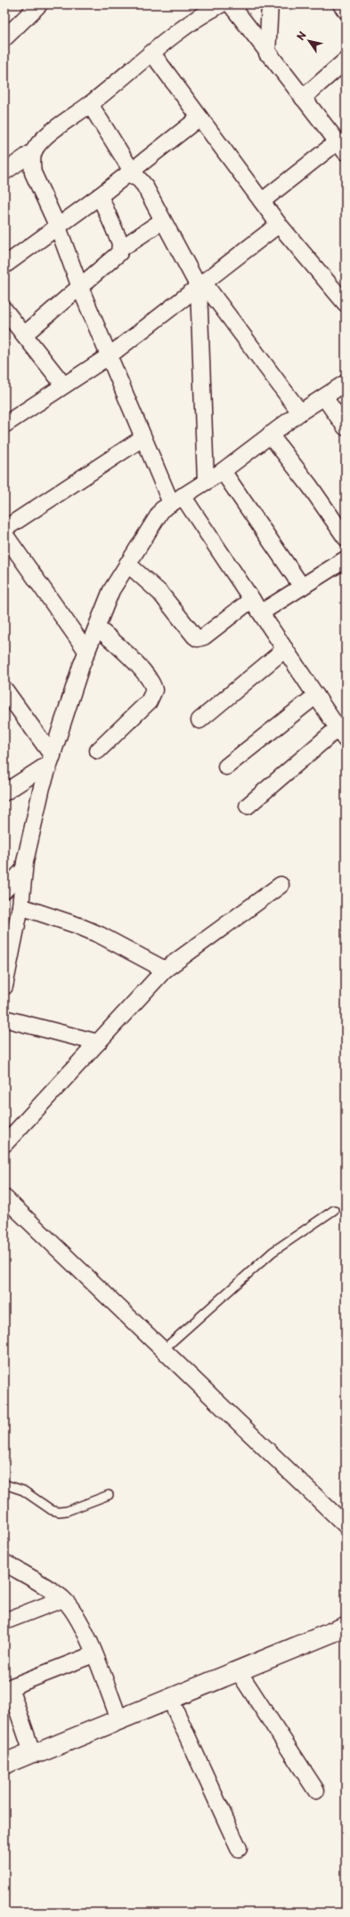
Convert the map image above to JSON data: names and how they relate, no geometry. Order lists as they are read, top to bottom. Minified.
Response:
{"north":"top left"}
